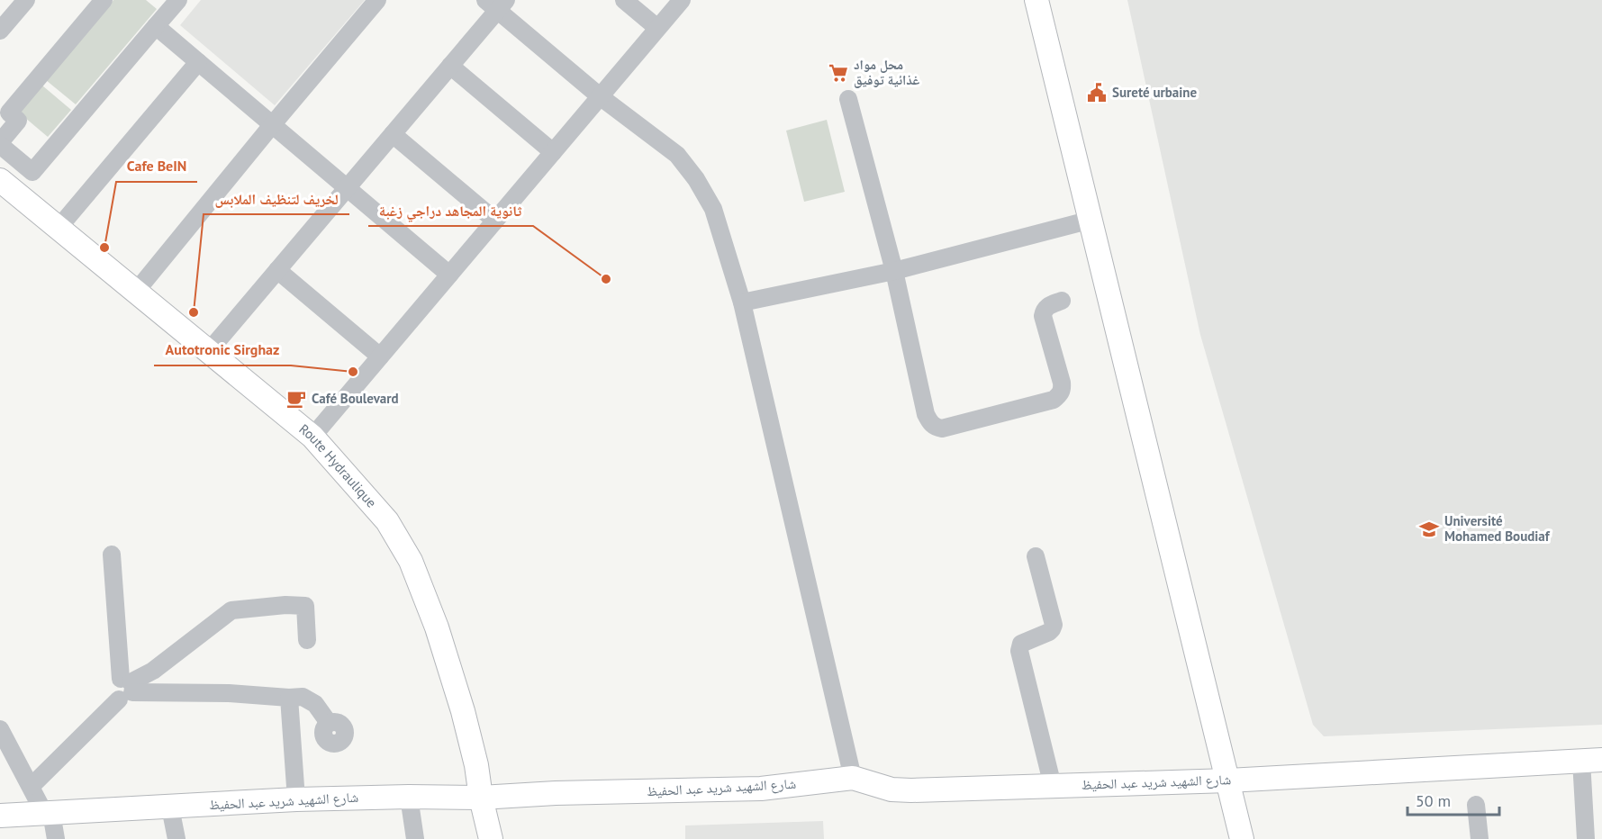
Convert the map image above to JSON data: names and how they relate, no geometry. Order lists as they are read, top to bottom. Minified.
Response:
{"streets":{"main road":["Route Hydraulique","شارع الشهيد شريد عبد الحفيظ"]},"crossings":[["Route Hydraulique","شارع الشهيد شريد عبد الحفيظ"]],"places":{"supermarket":["محل مواد غذائية توفيق"],"public building":["Sureté urbaine"],"other":["Cafe BeIN","ثانوية المجاهد دراجي زغبة","لخريف لتنظيف الملابس","Autotronic Sirghaz"],"cafe":["Café Boulevard"],"school or university":["Université Mohamed Boudiaf"]},"scale_bar":"50 m"}
